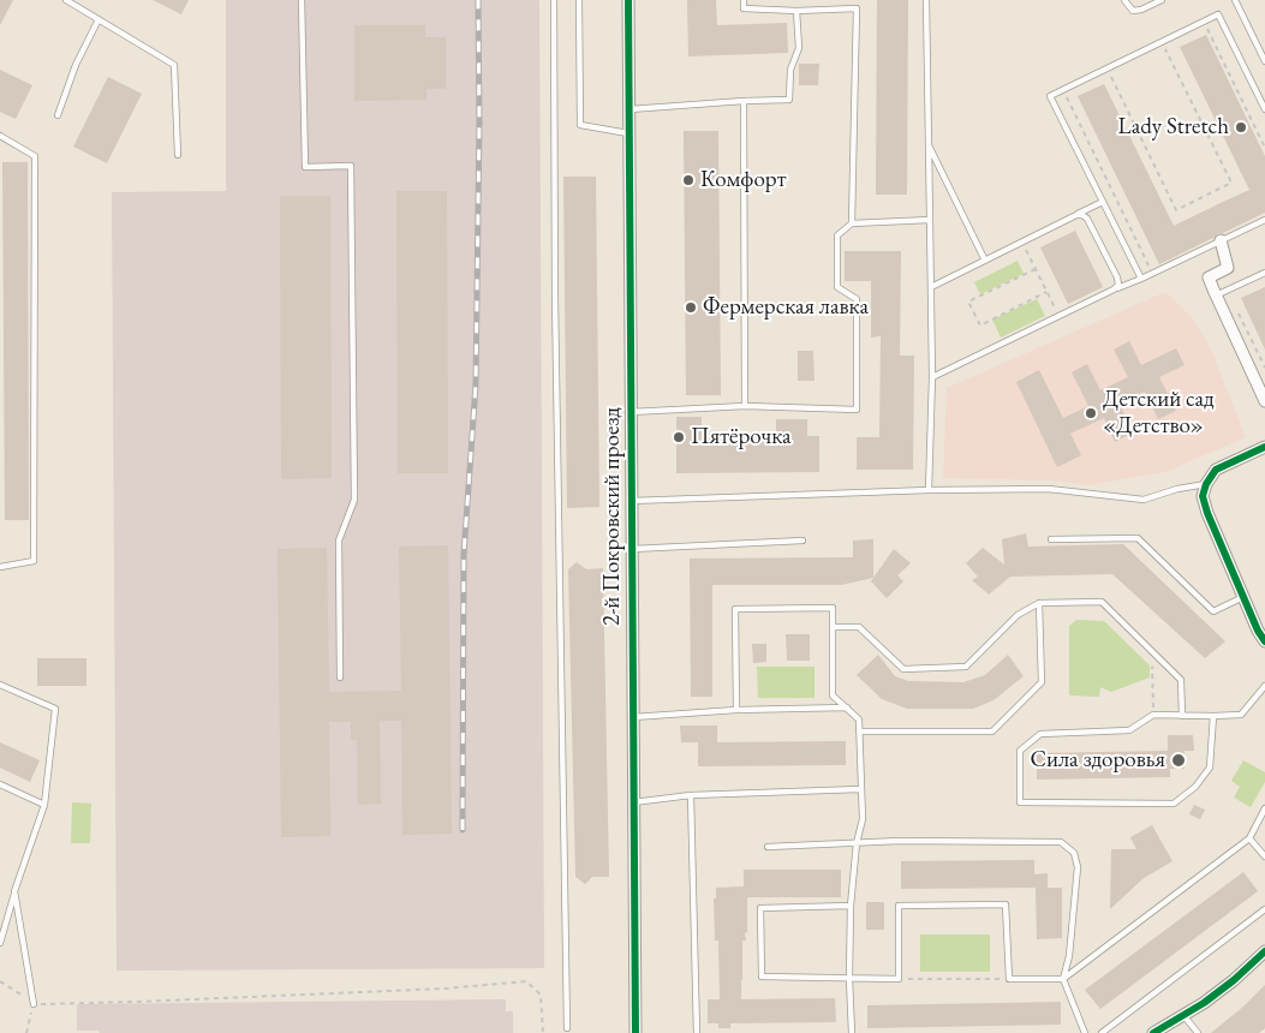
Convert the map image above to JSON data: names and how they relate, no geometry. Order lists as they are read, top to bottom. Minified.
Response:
{"streets":{"street":["2-й Покровский проезд"]},"places":["Lady Stretch","Комфорт","Фермерская лавка","Детский сад «Детство»","Пятёрочка","Сила здоровья"]}
